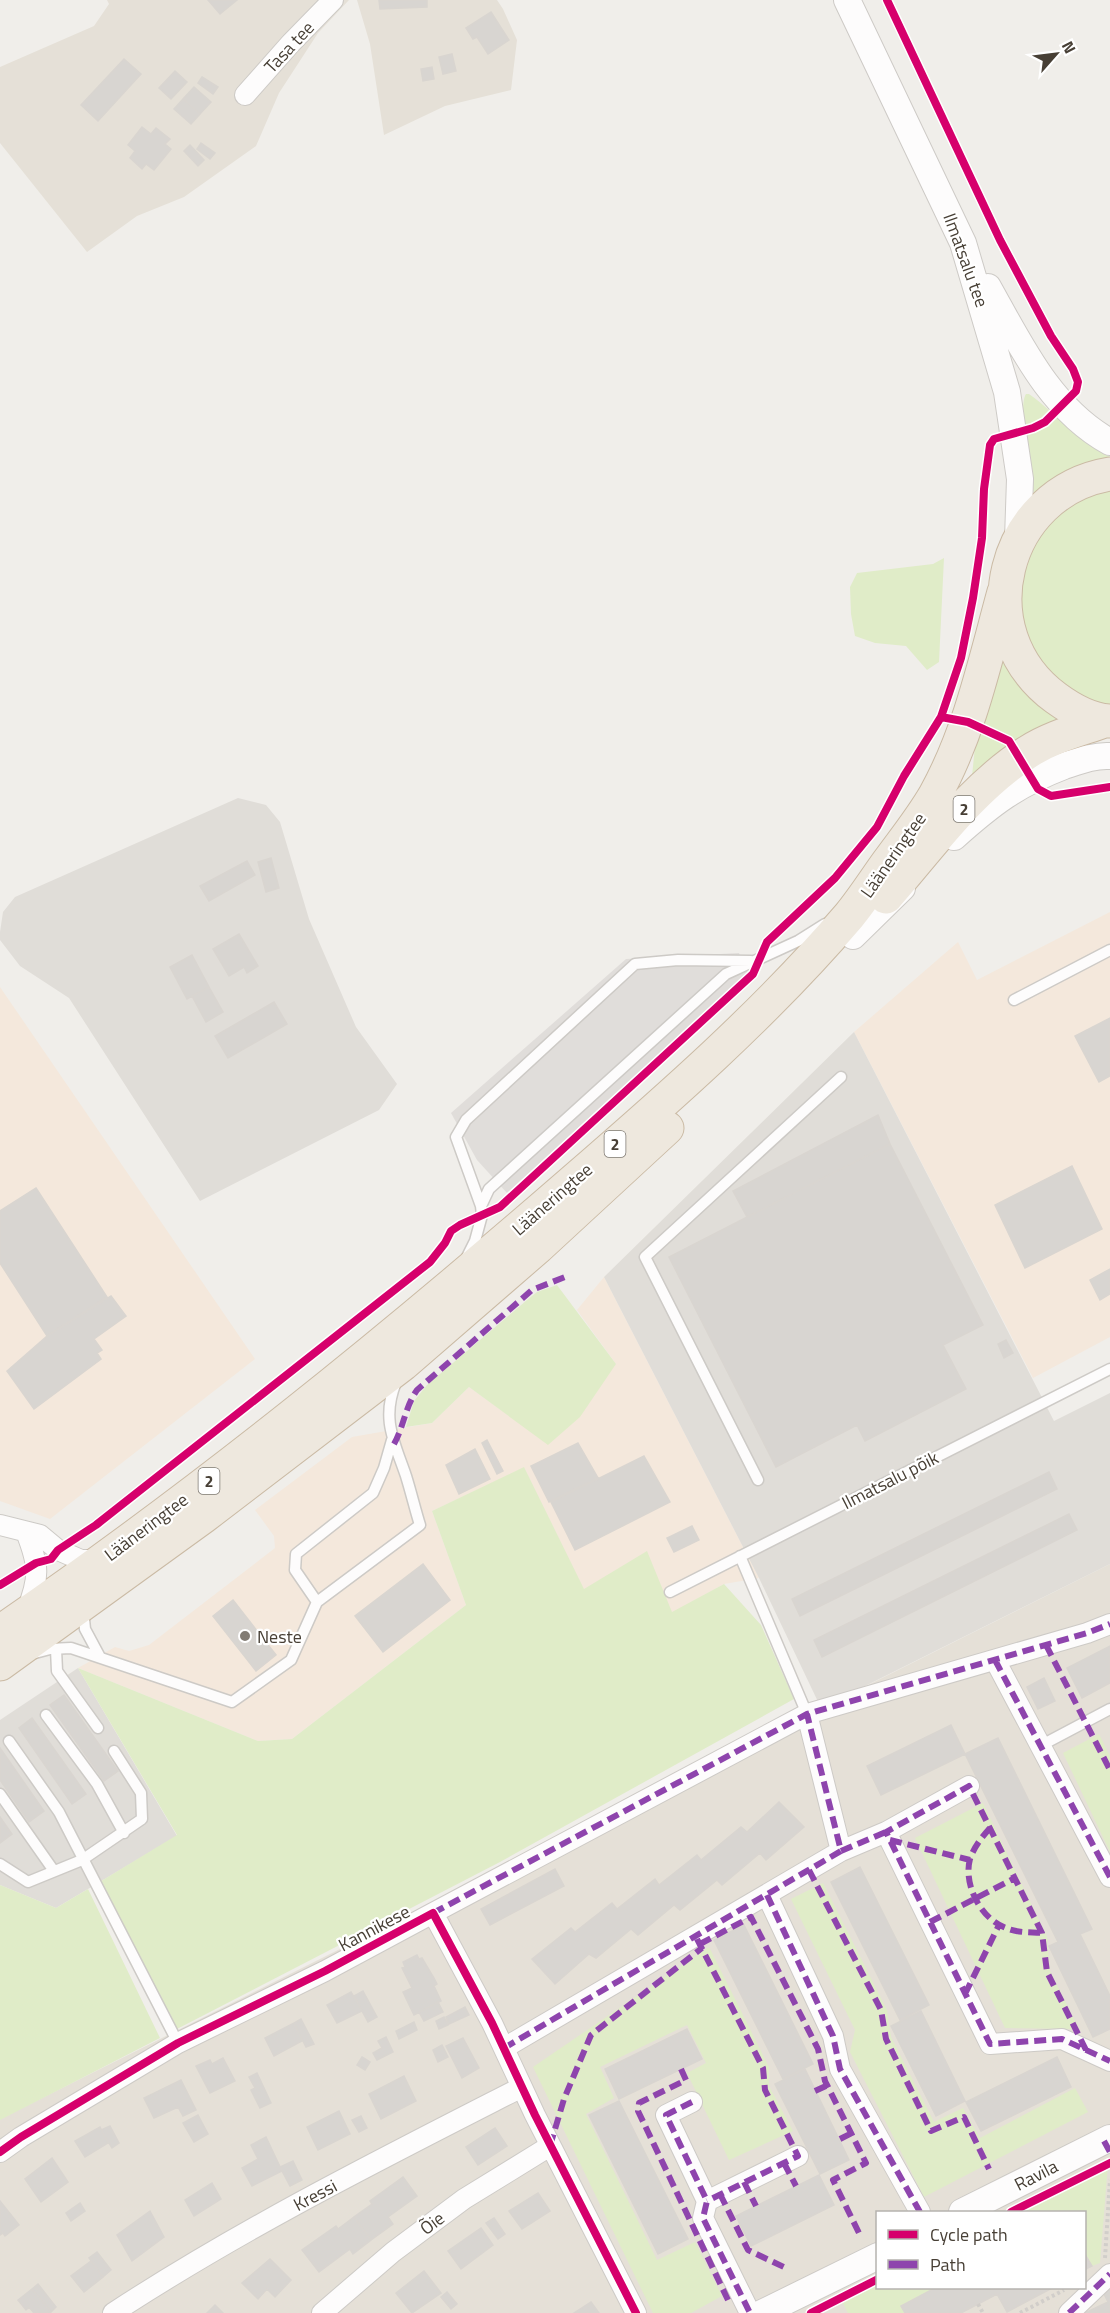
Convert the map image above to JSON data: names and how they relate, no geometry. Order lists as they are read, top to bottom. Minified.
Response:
{"streets":{"highway":["2","Lääneringtee"],"street":["Tasa tee","Ilmatsalu tee","Kannikese","Ravila","Kressi","Õie"],"lane":["Ilmatsalu põik"]},"crossings":[["Kannikese","Kressi"],["Kannikese","Õie"]],"places":["Neste"],"legend":["Cycle path","Path"],"north":"top right"}
